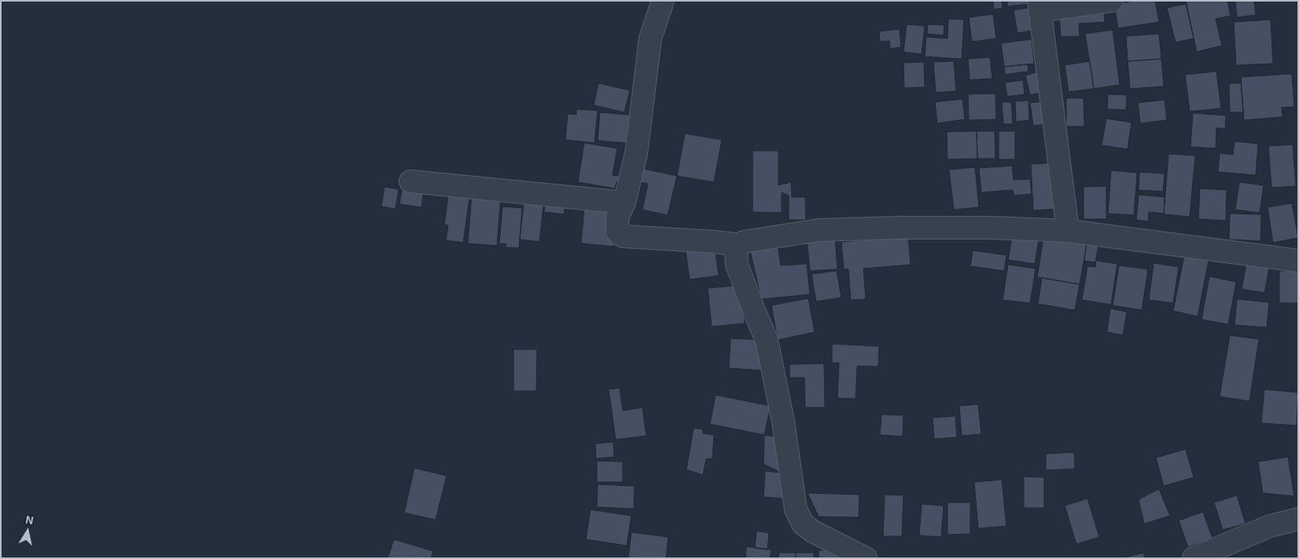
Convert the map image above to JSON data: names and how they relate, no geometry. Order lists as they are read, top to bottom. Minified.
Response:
{"north":"top"}
